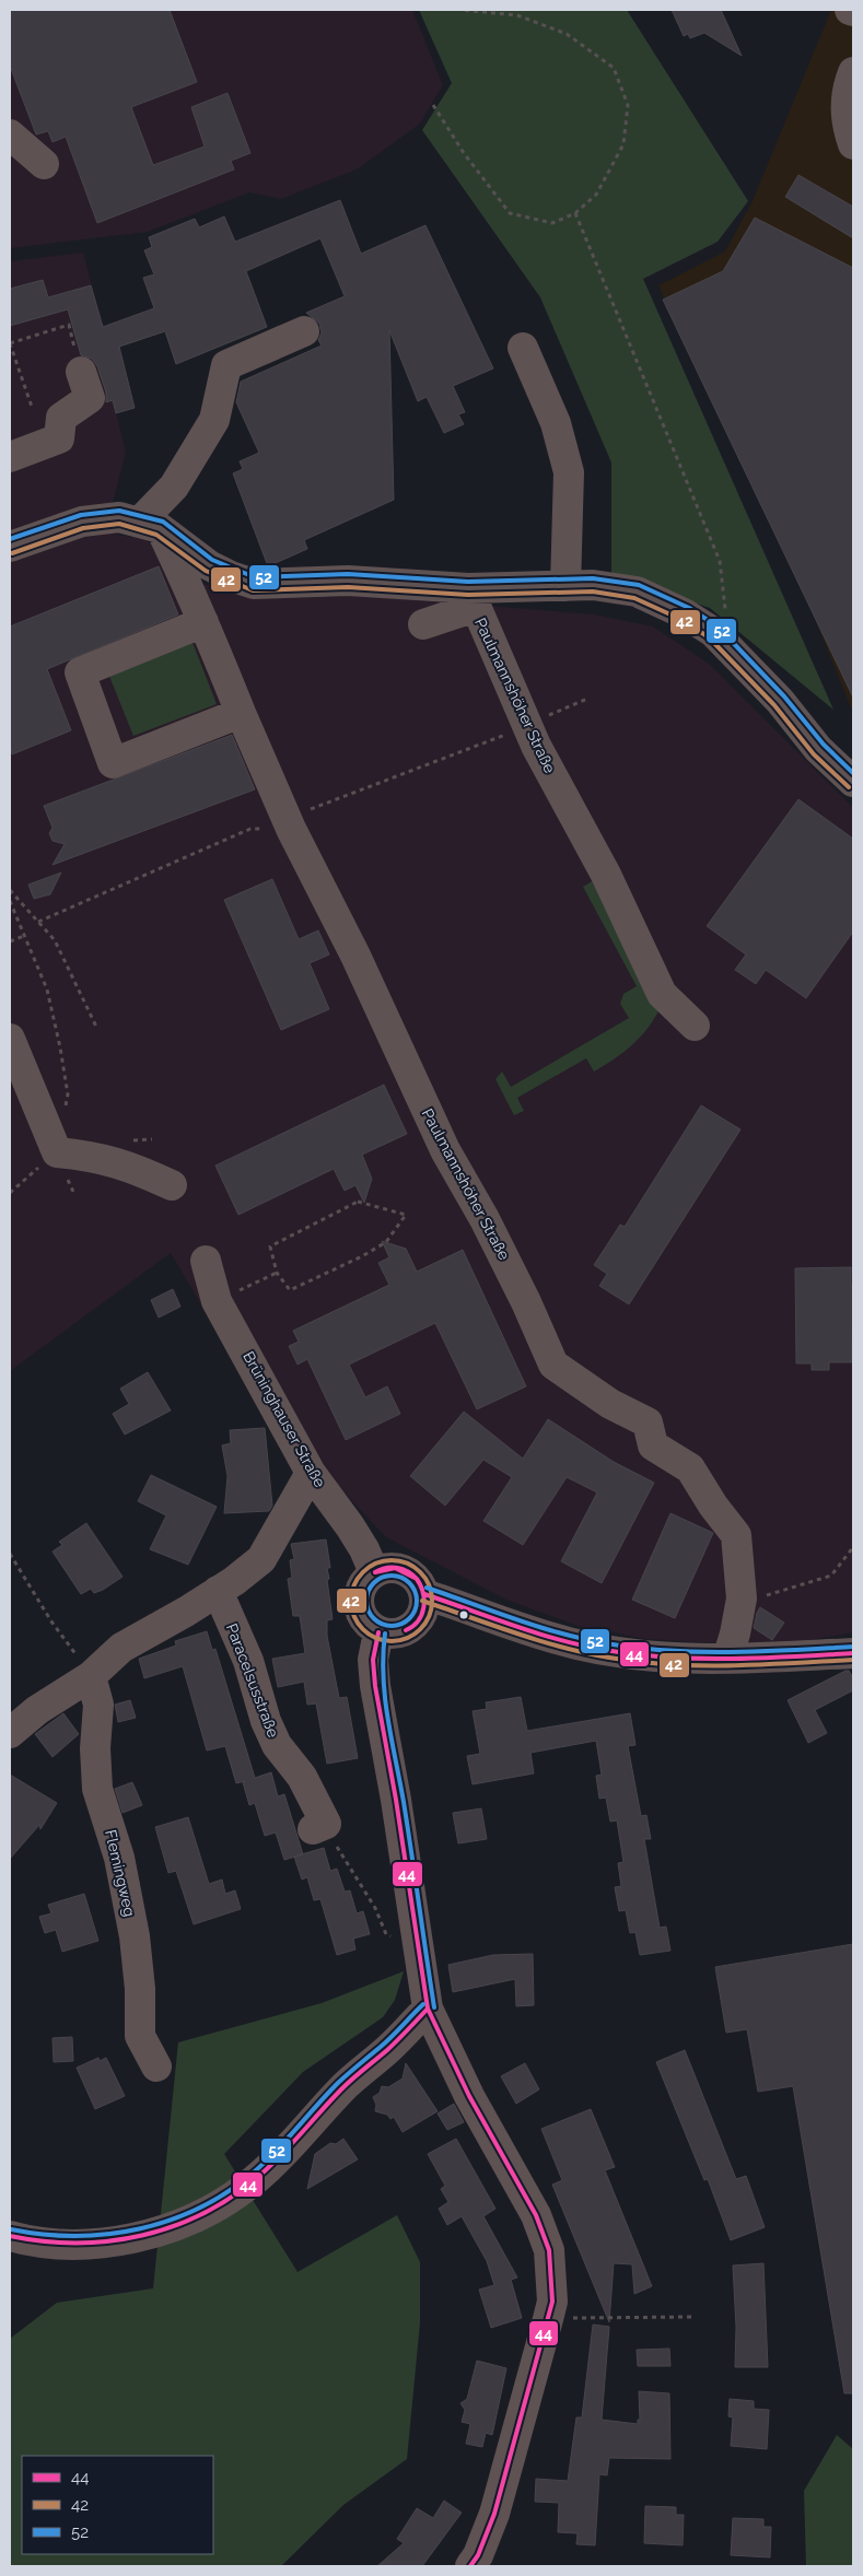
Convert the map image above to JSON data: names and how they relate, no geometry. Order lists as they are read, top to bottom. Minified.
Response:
{"streets":{"street":["Paulmannshöher Straße","Brüninghauser Straße","Paracelsusstraße","Flemingweg"]},"lines":["transit line 52","transit line 42","transit line 44"],"legend":["44","42","52"]}
